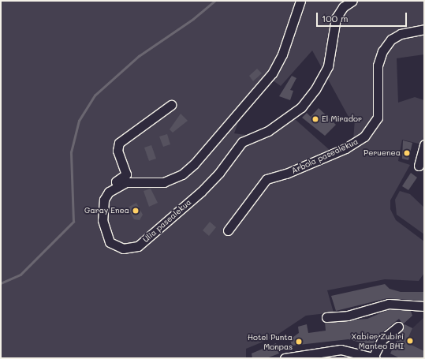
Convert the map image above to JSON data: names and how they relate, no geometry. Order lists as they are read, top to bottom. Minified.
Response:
{"streets":{"street":["Arbola pasealekua","Ulia pasealekua"]},"places":["El Mirador","Peruenea","Garay Enea","Xabier Zubiri Manteo BHI","Hotel Punta Monpas"],"scale_bar":"100 m"}
